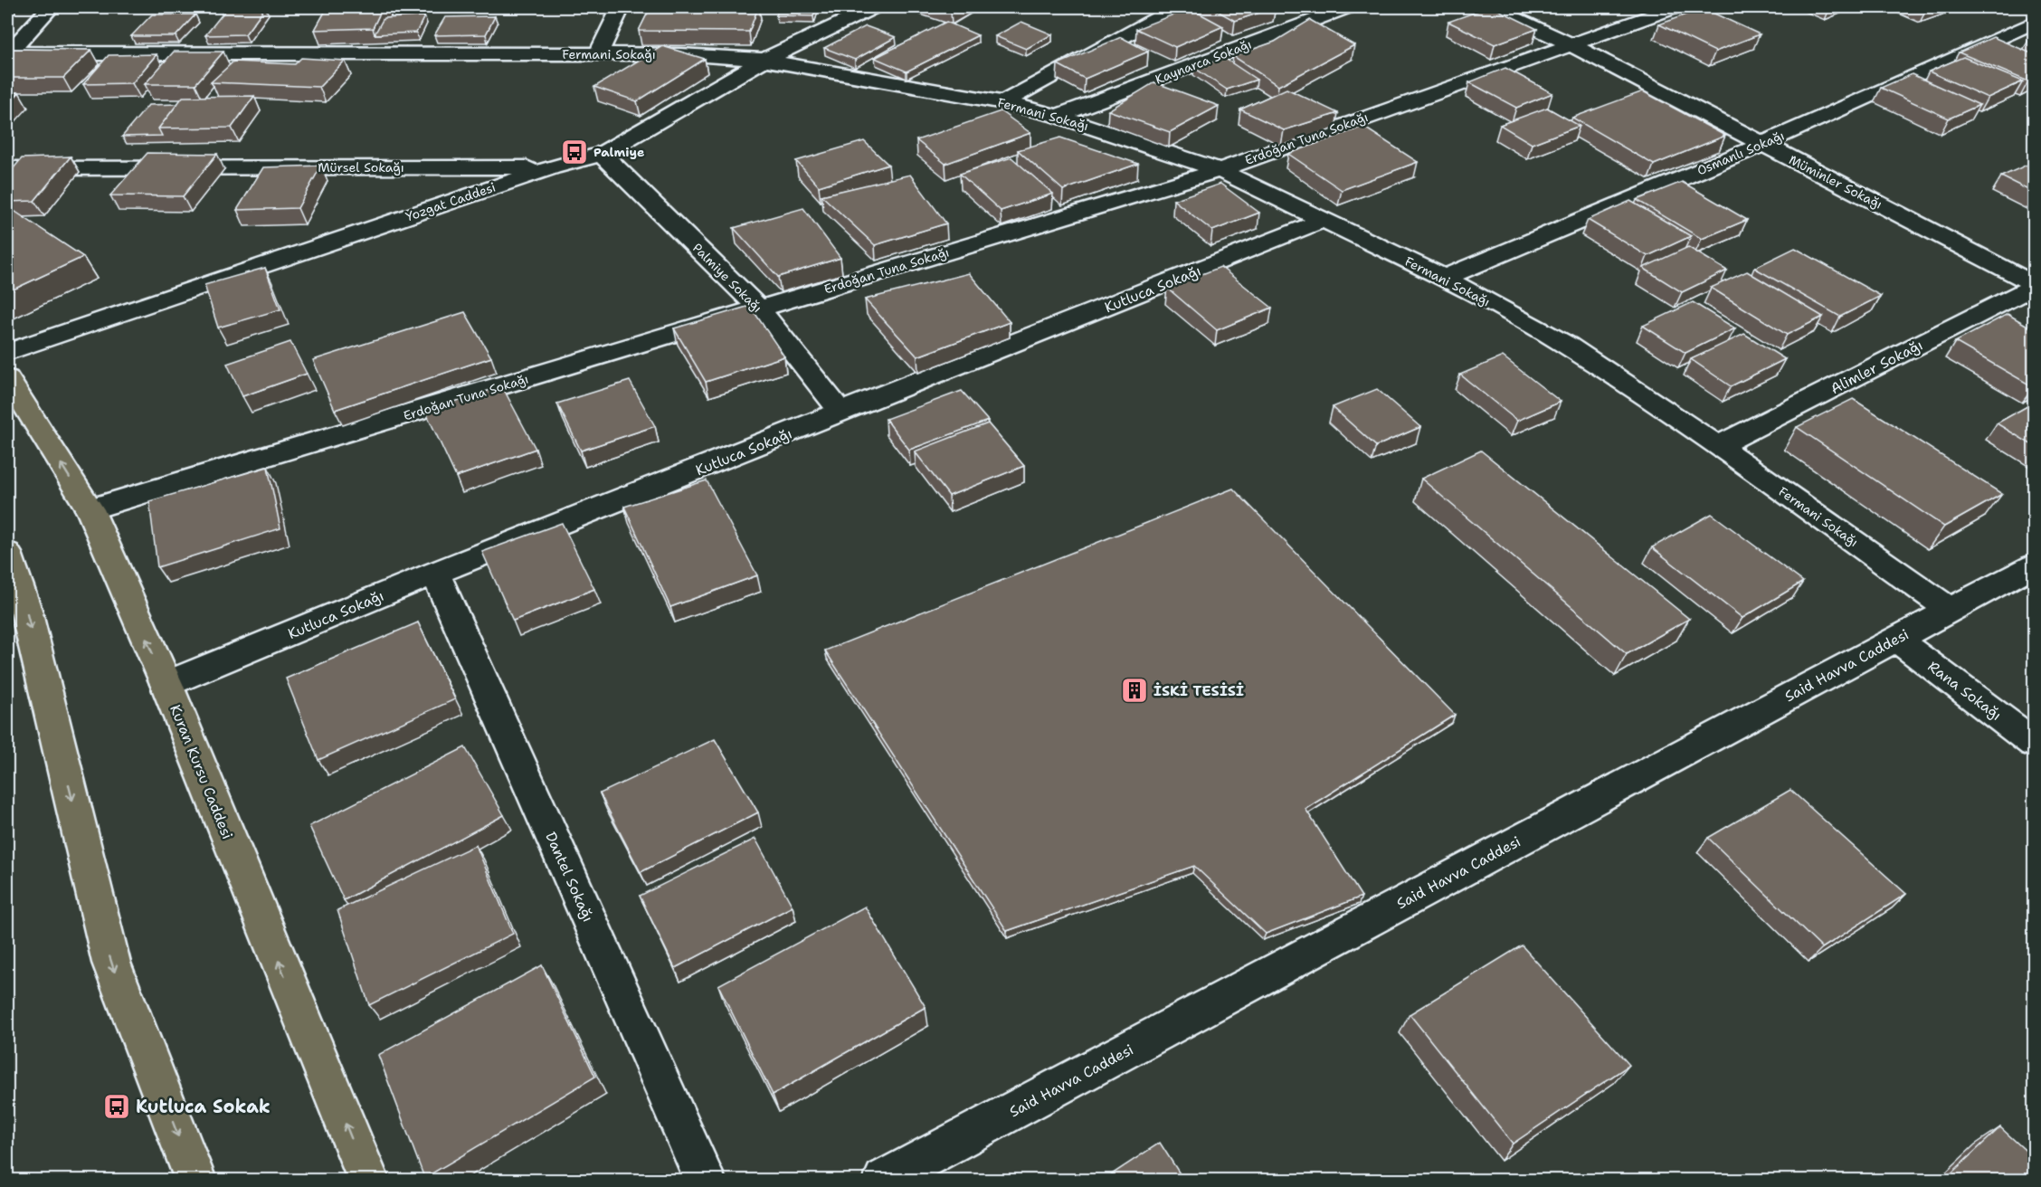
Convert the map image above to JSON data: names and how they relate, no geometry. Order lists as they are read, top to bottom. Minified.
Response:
{"streets":{"main road":["Kuran Kursu Caddesi"],"street":["Fermani Sokağı","Kaynarca Sokağı","Erdoğan Tuna Sokağı","Osmanlı Sokağı","Mürsel Sokağı","Müminler Sokağı","Yozgat Caddesi","Palmiye Sokağı","Kutluca Sokağı","Alimler Sokağı","Said Havva Caddesi","Rana Sokağı","Dantel Sokağı"]},"crossings":[["Fermani Sokağı","Kaynarca Sokağı"],["Fermani Sokağı","Erdoğan Tuna Sokağı"],["Fermani Sokağı","Osmanlı Sokağı"],["Fermani Sokağı","Yozgat Caddesi"],["Fermani Sokağı","Kutluca Sokağı"],["Fermani Sokağı","Alimler Sokağı"],["Fermani Sokağı","Said Havva Caddesi"],["Erdoğan Tuna Sokağı","Müminler Sokağı"],["Erdoğan Tuna Sokağı","Palmiye Sokağı"],["Erdoğan Tuna Sokağı","Kuran Kursu Caddesi"],["Osmanlı Sokağı","Müminler Sokağı"],["Mürsel Sokağı","Yozgat Caddesi"],["Müminler Sokağı","Alimler Sokağı"],["Yozgat Caddesi","Palmiye Sokağı"],["Palmiye Sokağı","Kutluca Sokağı"],["Kutluca Sokağı","Kuran Kursu Caddesi"],["Kutluca Sokağı","Dantel Sokağı"],["Said Havva Caddesi","Rana Sokağı"]],"places":{"bus stop":["Palmiye","Kutluca Sokak"],"building":["İSKİ TESİSİ"]}}
